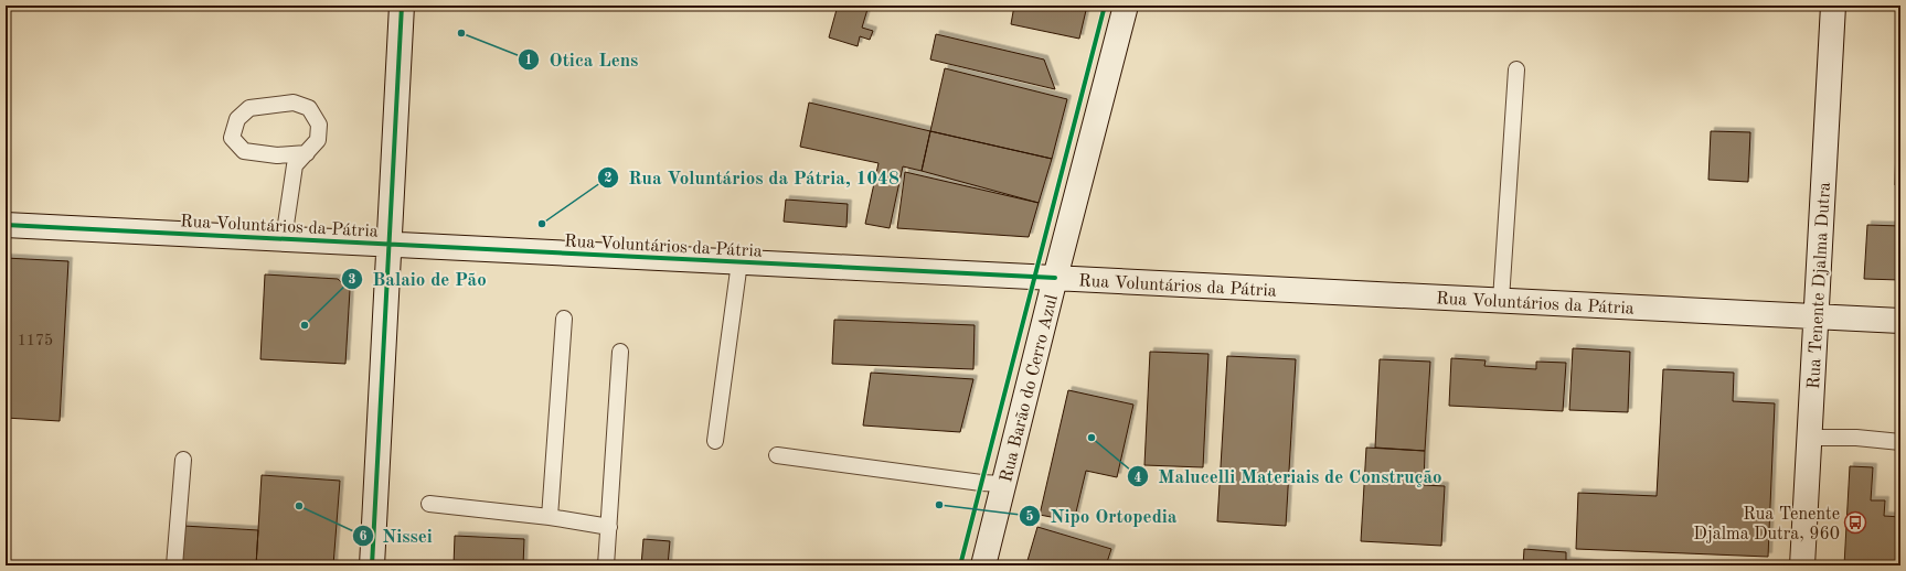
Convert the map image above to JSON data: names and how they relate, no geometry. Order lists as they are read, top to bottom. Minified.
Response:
{"streets":{"main road":["Rua Voluntários da Pátria","Rua Tenente Djalma Dutra","Rua Barão do Cerro Azul"]},"crossings":[["Rua Voluntários da Pátria","Rua Tenente Djalma Dutra"],["Rua Voluntários da Pátria","Rua Barão do Cerro Azul"]],"places":{"other":["Otica Lens","Rua Voluntários da Pátria, 1048","Balaio de Pão","Malucelli Materiais de Construção","Nipo Ortopedia","Nissei"],"bus stop":["Rua Tenente Djalma Dutra, 960"]},"house_numbers":["1175"]}
